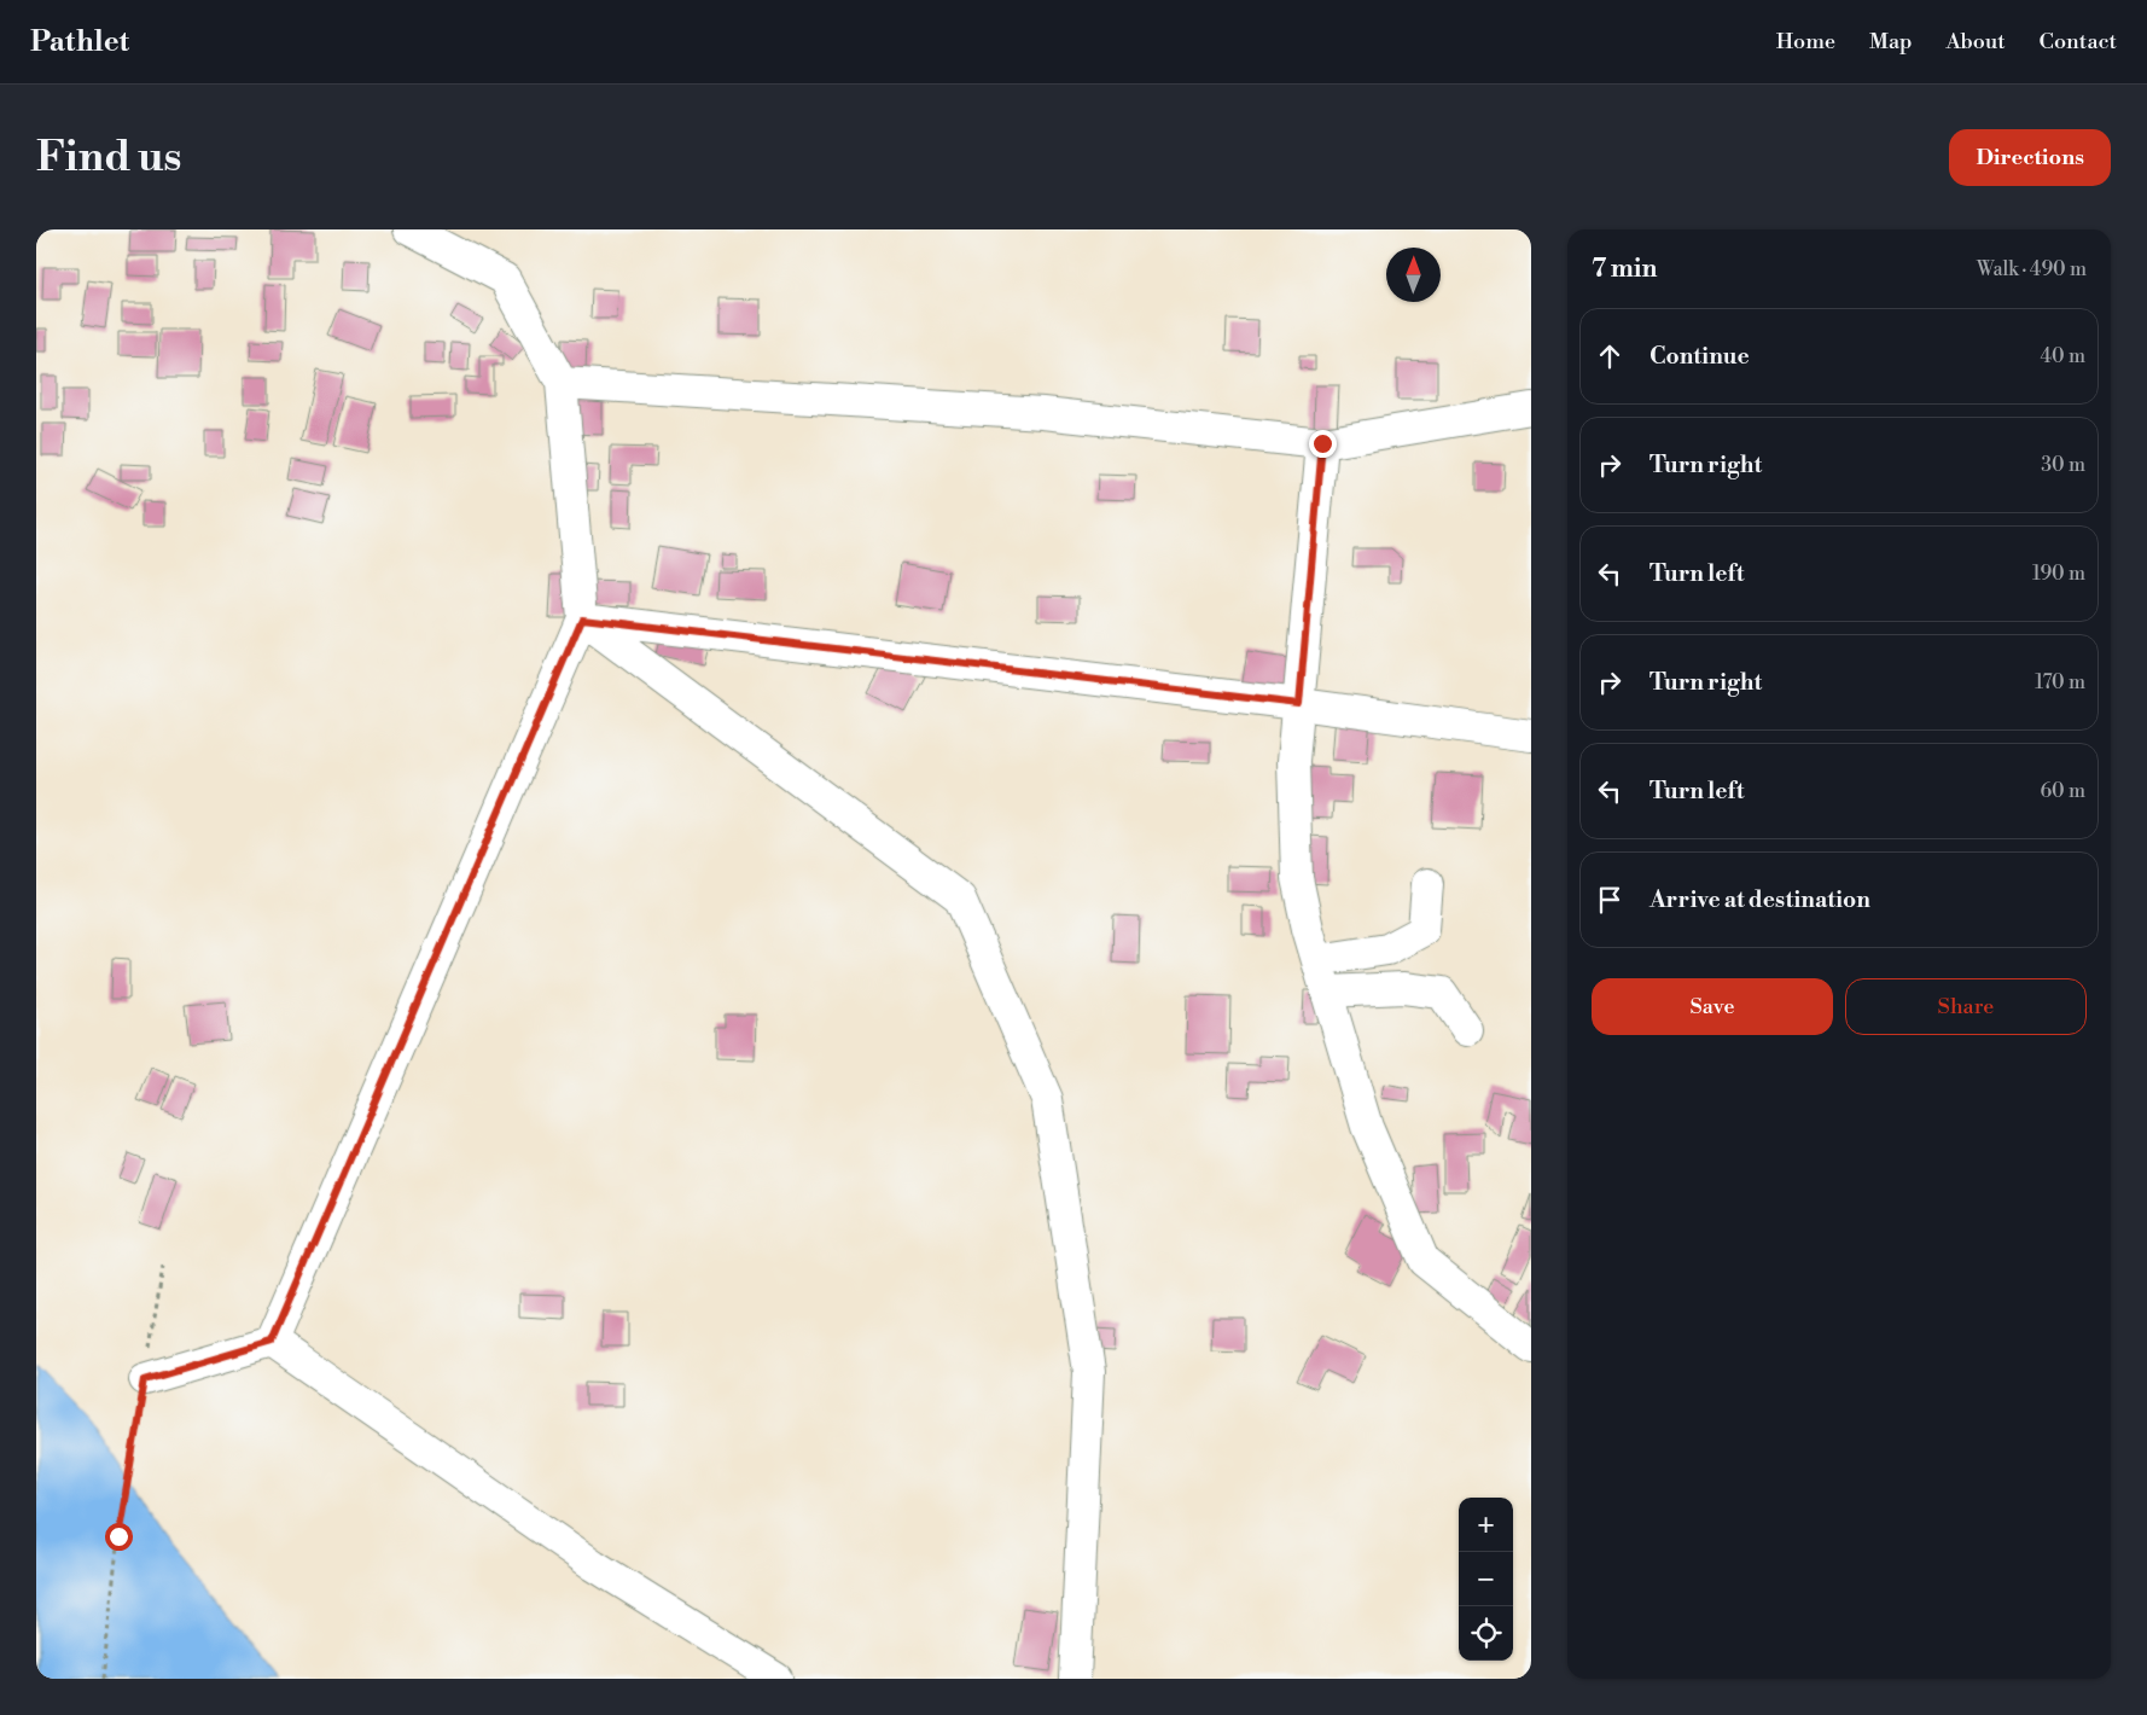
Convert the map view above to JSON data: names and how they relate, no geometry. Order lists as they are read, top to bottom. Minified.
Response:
{"north":"top","page":{"header":"Pathlet","nav":["Home","Map","About","Contact"],"buttons":["Directions",["Save","Share"]],"title":"Find us","heading":["7 min","Walk · 490 m"],"list":[["Continue","40 m"],["Turn right","30 m"],["Turn left","190 m"],["Turn right","170 m"],["Turn left","60 m"],"Arrive at destination"],"map_buttons":["+","−"]}}
